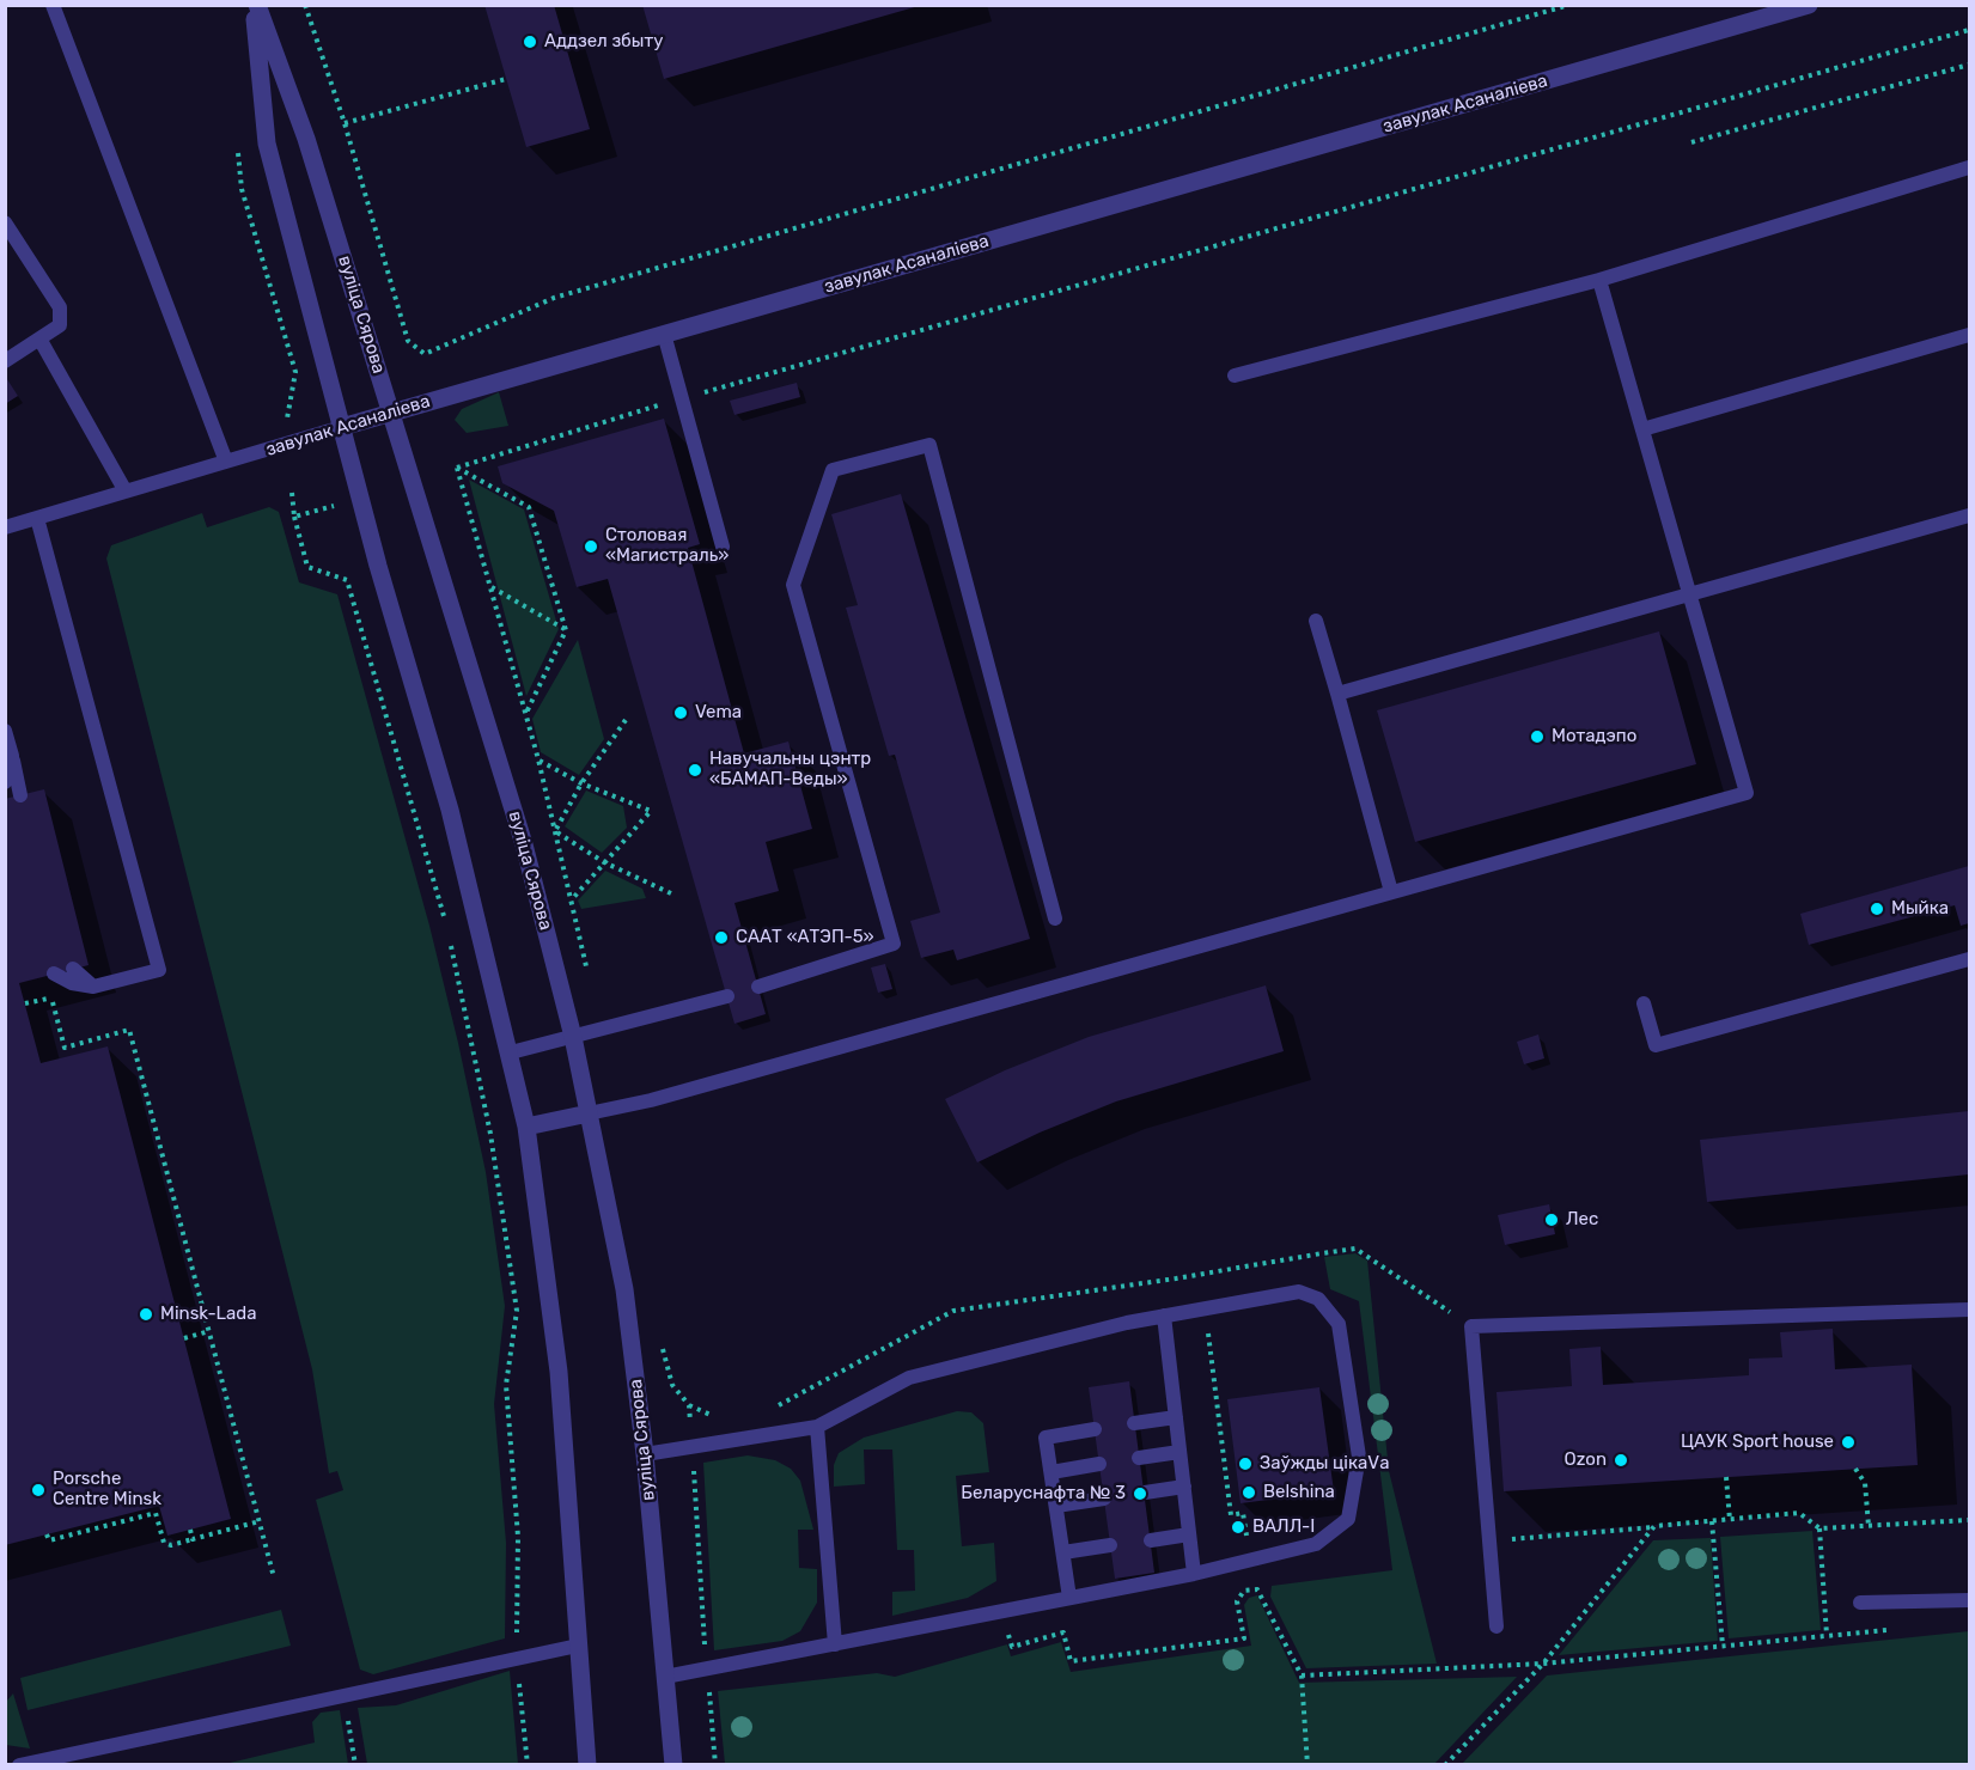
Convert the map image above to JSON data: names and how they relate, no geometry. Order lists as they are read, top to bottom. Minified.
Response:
{"streets":{"street":["завулак Асаналіева","вуліца Сярова"]},"crossings":[["завулак Асаналіева","вуліца Сярова"]],"places":["Аддзел збыту","Столовая «Магистраль»","Vema","Мотадэпо","Навучальны цэнтр «БАМАП-Веды»","Мыйка","СААТ «АТЭП-5»","Лес","Minsk-Lada","ЦАУК Sport house","Ozon","Заўжды цікаVа","Porsche Centre Minsk","Belshina","Беларуснафта № 3","ВАЛЛ-І"]}
